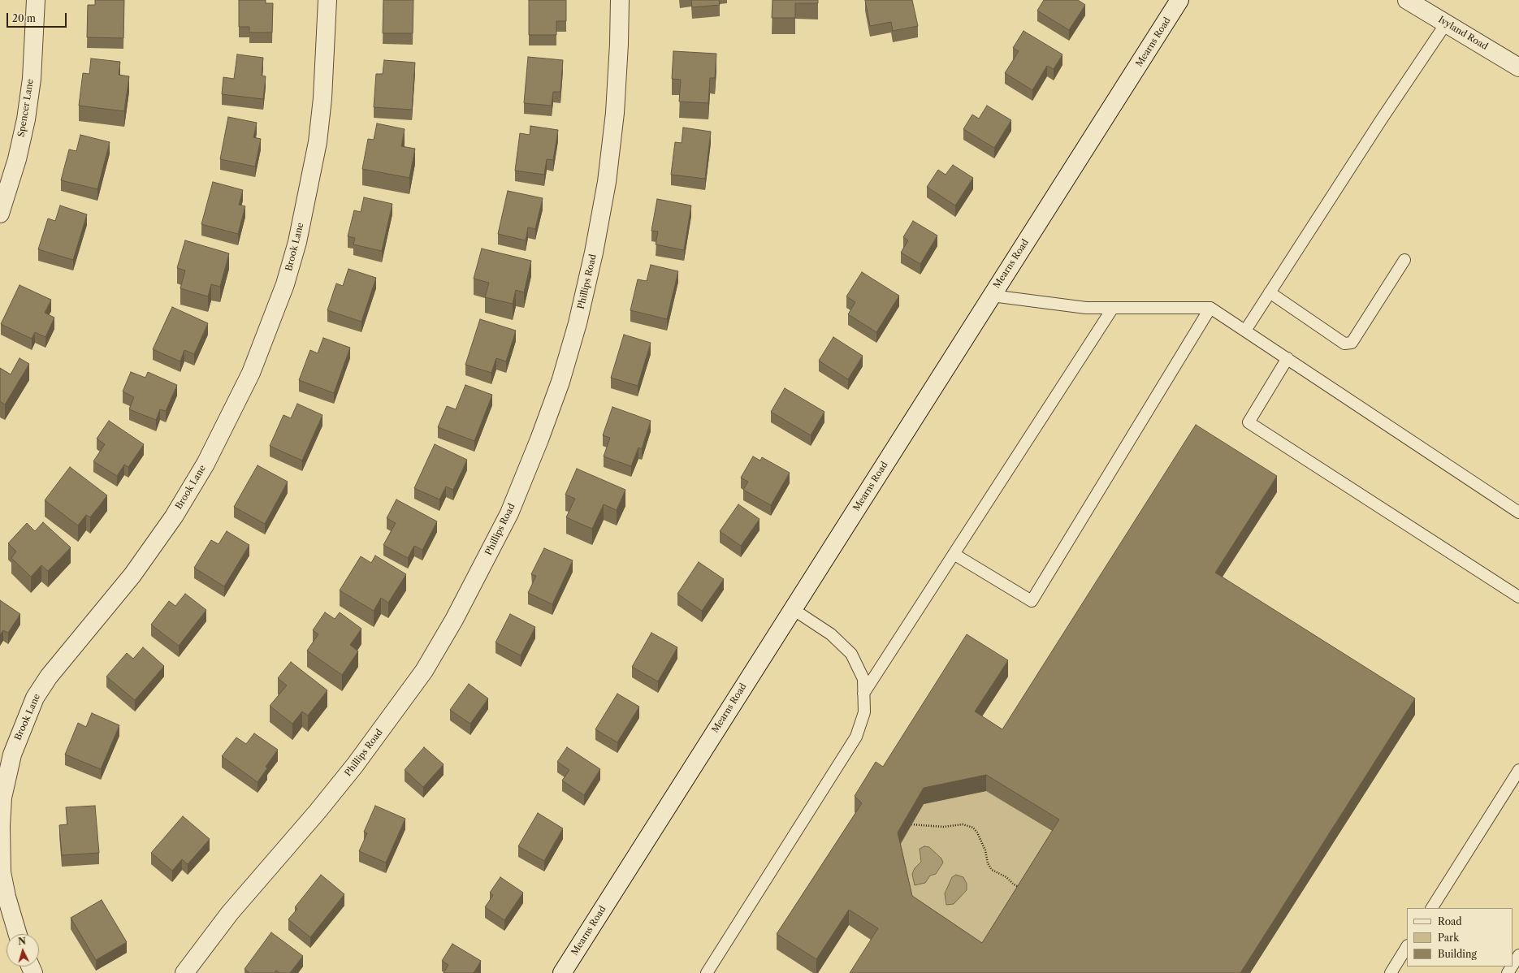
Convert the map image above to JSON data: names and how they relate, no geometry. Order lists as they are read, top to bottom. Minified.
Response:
{"streets":{"street":["Ivyland Road","Mearns Road","Spencer Lane","Brook Lane","Phillips Road"]},"legend":["Road","Park","Building"],"scale_bar":"20 m","north":"top"}
